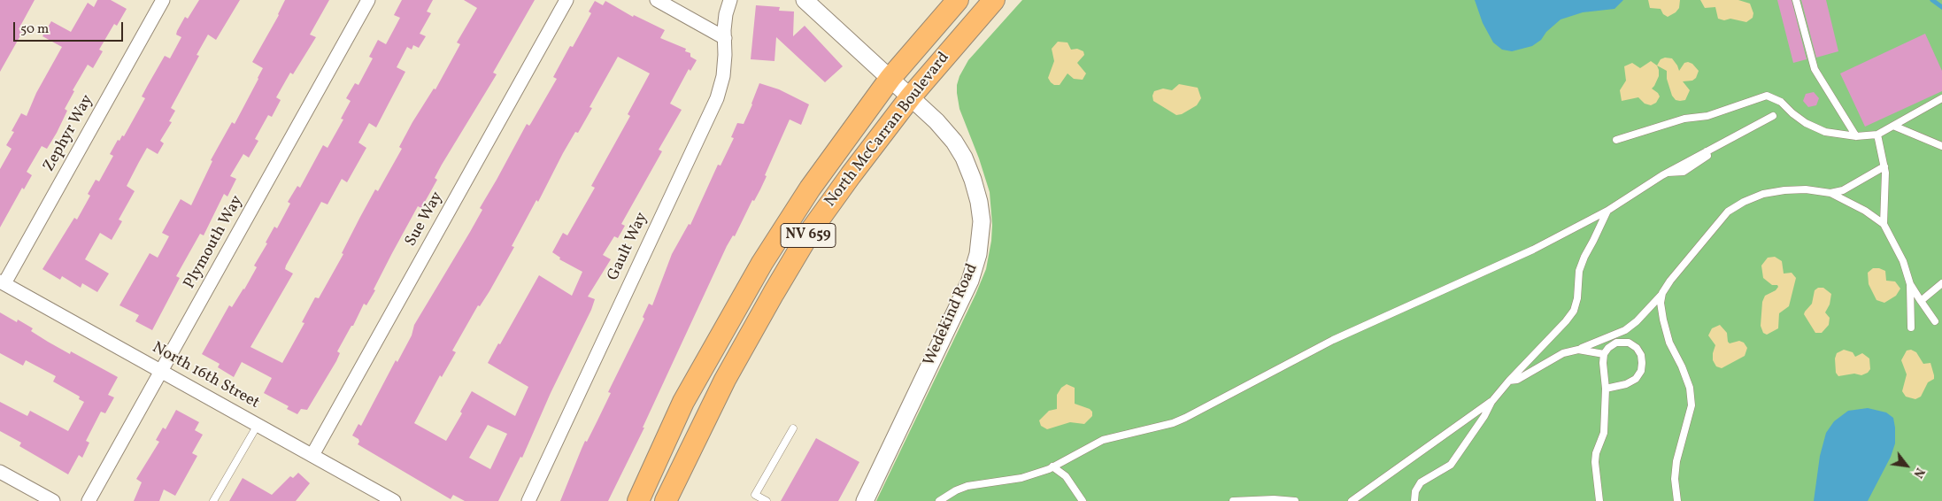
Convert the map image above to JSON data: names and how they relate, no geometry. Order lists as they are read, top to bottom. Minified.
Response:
{"streets":{"main road":["North McCarran Boulevard","NV 659"],"street":["Zephyr Way","Sue Way","Plymouth Way","Gault Way","Wedekind Road","North 16th Street"]},"crossings":[["North McCarran Boulevard","Wedekind Road"],["Zephyr Way","North 16th Street"],["Sue Way","North 16th Street"],["Plymouth Way","North 16th Street"]],"scale_bar":"50 m","north":"bottom right"}
